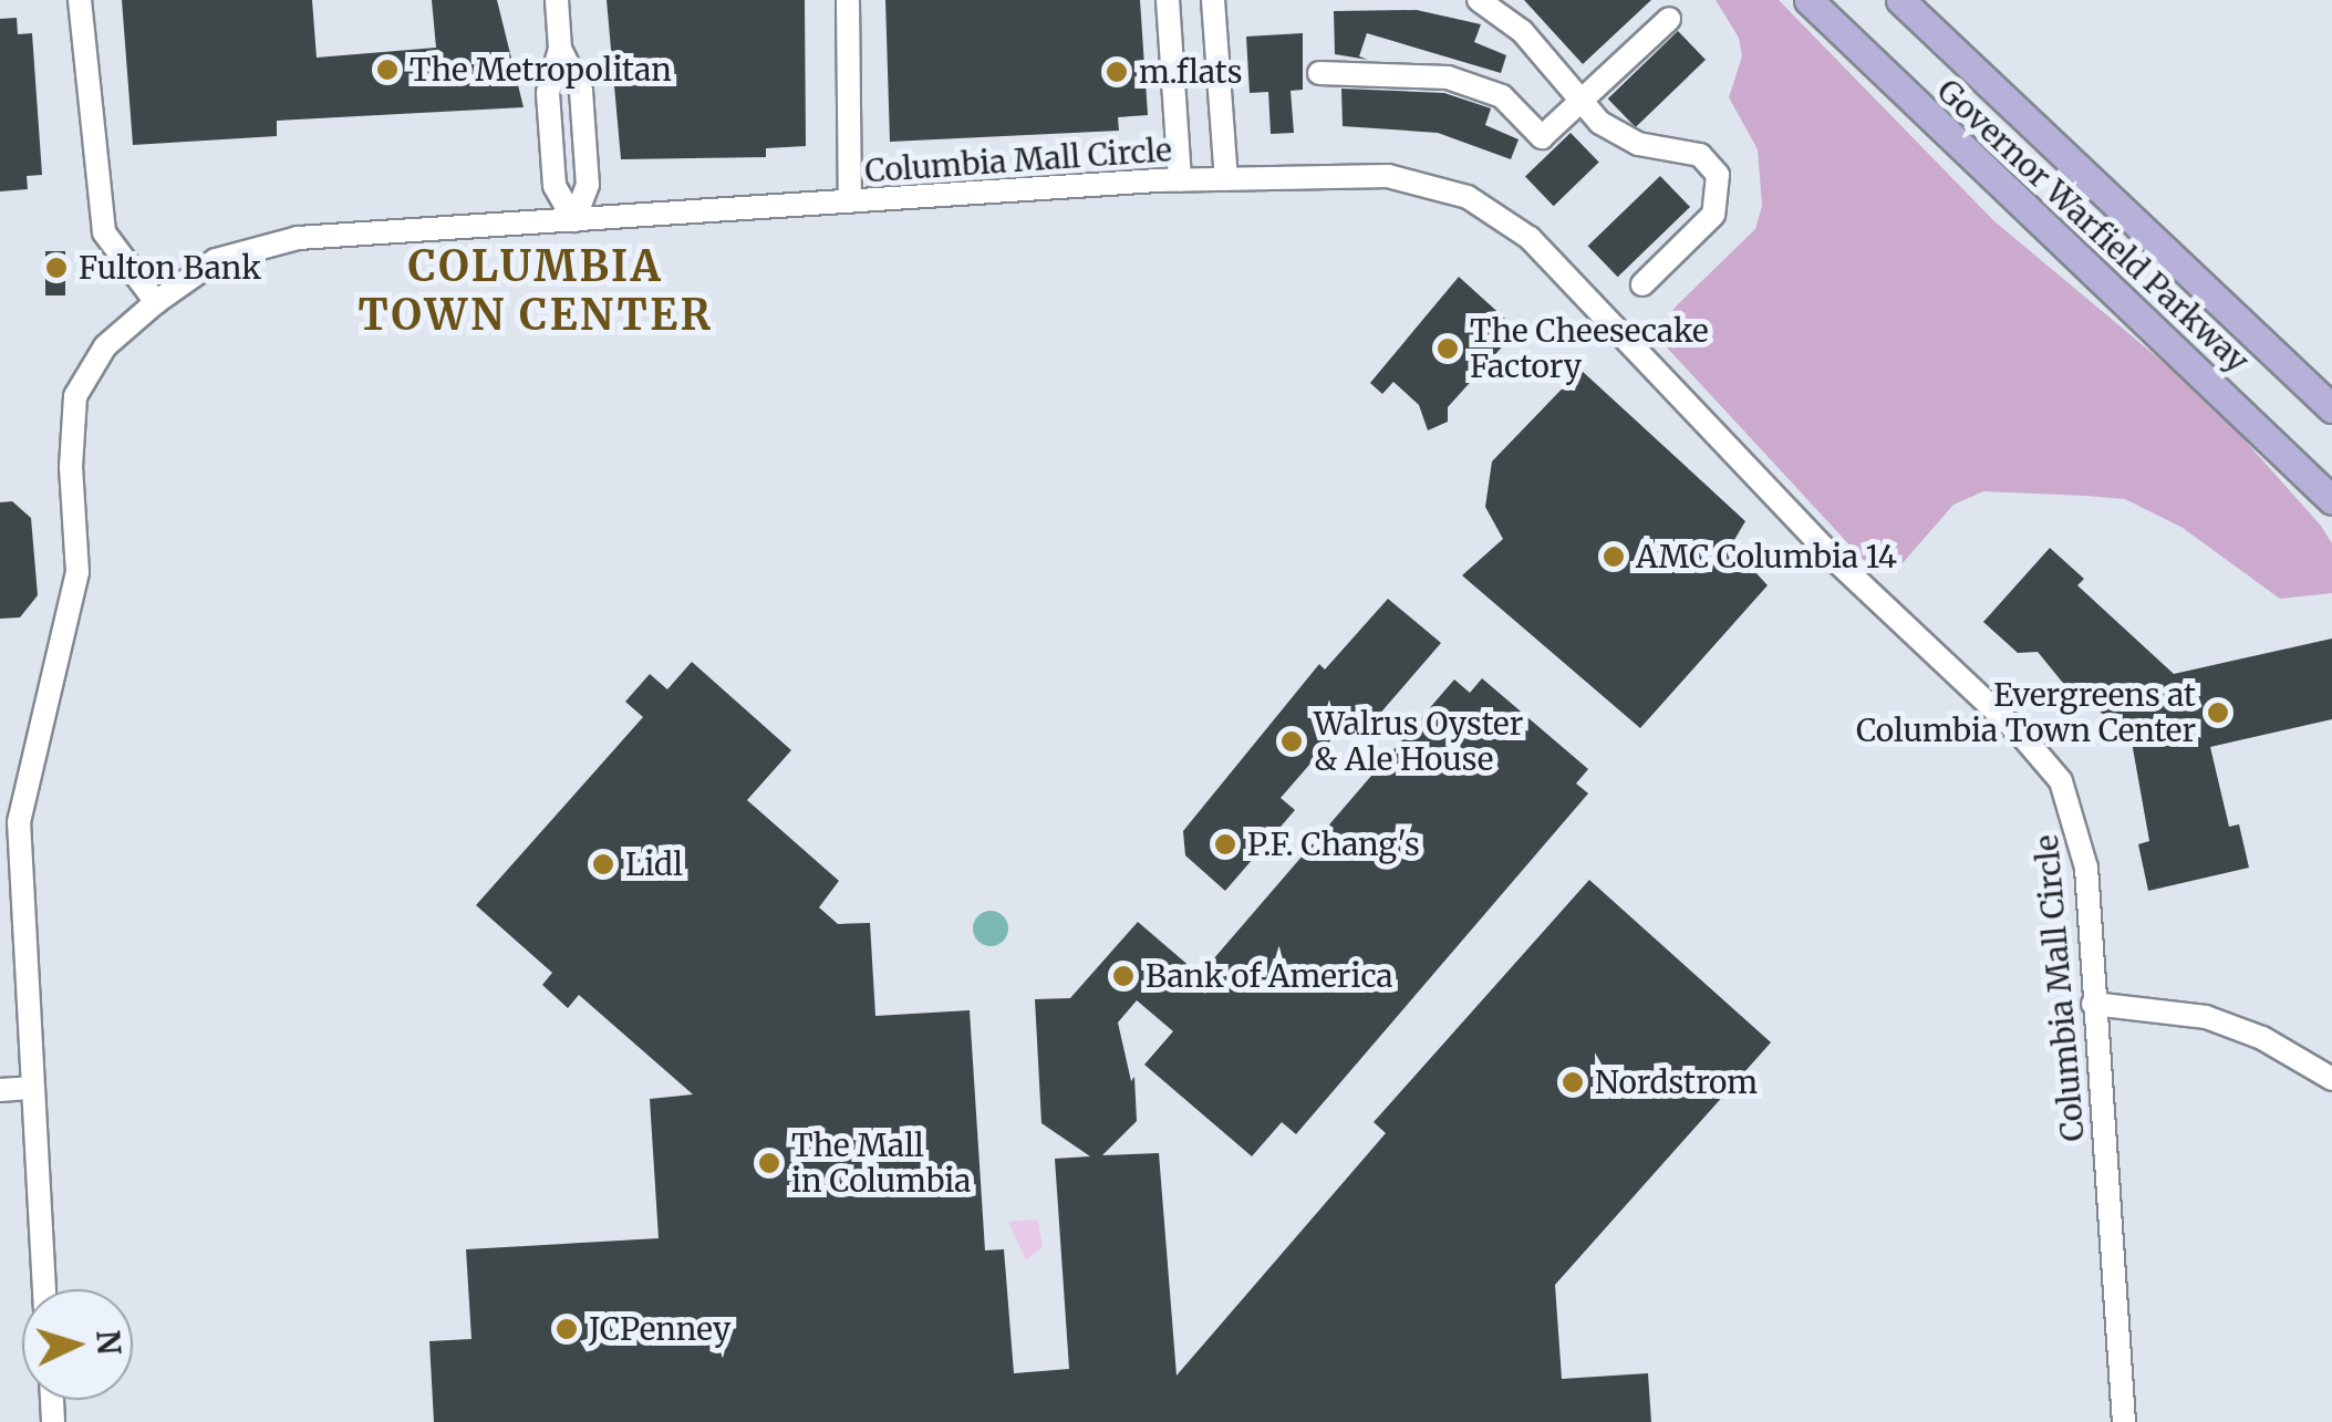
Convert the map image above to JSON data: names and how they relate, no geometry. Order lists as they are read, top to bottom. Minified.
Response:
{"streets":{"main road":["Governor Warfield Parkway"],"street":["Columbia Mall Circle"]},"districts":["COLUMBIA TOWN CENTER"],"places":["The Metropolitan","m.flats","Fulton Bank","The Cheesecake Factory","AMC Columbia 14","Evergreens at Columbia Town Center","Walrus Oyster & Ale House","P.F. Chang's","Lidl","Bank of America","Nordstrom","The Mall in Columbia","JCPenney"],"north":"right"}
